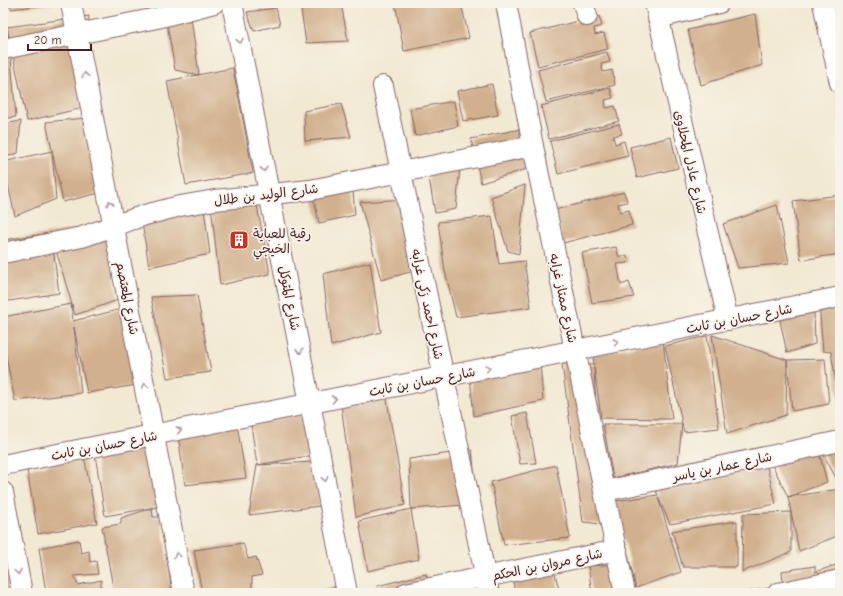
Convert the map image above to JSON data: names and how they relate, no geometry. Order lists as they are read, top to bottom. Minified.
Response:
{"streets":{"street":["شارع عادل المحلاوى","شارع الوليد بن طلال","شارع المعتصم","شارع المتوكل","شارع ممتاز غرابه","شارع احمد زكى غرابه","شارع حسان بن ثابت","شارع عمار بن ياسر","شارع مروان بن الحكم"]},"crossings":[["شارع عادل المحلاوى","شارع حسان بن ثابت"],["شارع الوليد بن طلال","شارع المعتصم"],["شارع الوليد بن طلال","شارع المتوكل"],["شارع الوليد بن طلال","شارع ممتاز غرابه"],["شارع الوليد بن طلال","شارع احمد زكى غرابه"],["شارع المعتصم","شارع حسان بن ثابت"],["شارع المتوكل","شارع حسان بن ثابت"],["شارع ممتاز غرابه","شارع حسان بن ثابت"],["شارع ممتاز غرابه","شارع عمار بن ياسر"],["شارع ممتاز غرابه","شارع مروان بن الحكم"],["شارع احمد زكى غرابه","شارع حسان بن ثابت"],["شارع احمد زكى غرابه","شارع مروان بن الحكم"]],"one_way":["شارع المعتصم","شارع المتوكل","شارع حسان بن ثابت"],"places":{"building":["رقية للعباية الخيجي"]},"scale_bar":"20 m"}
